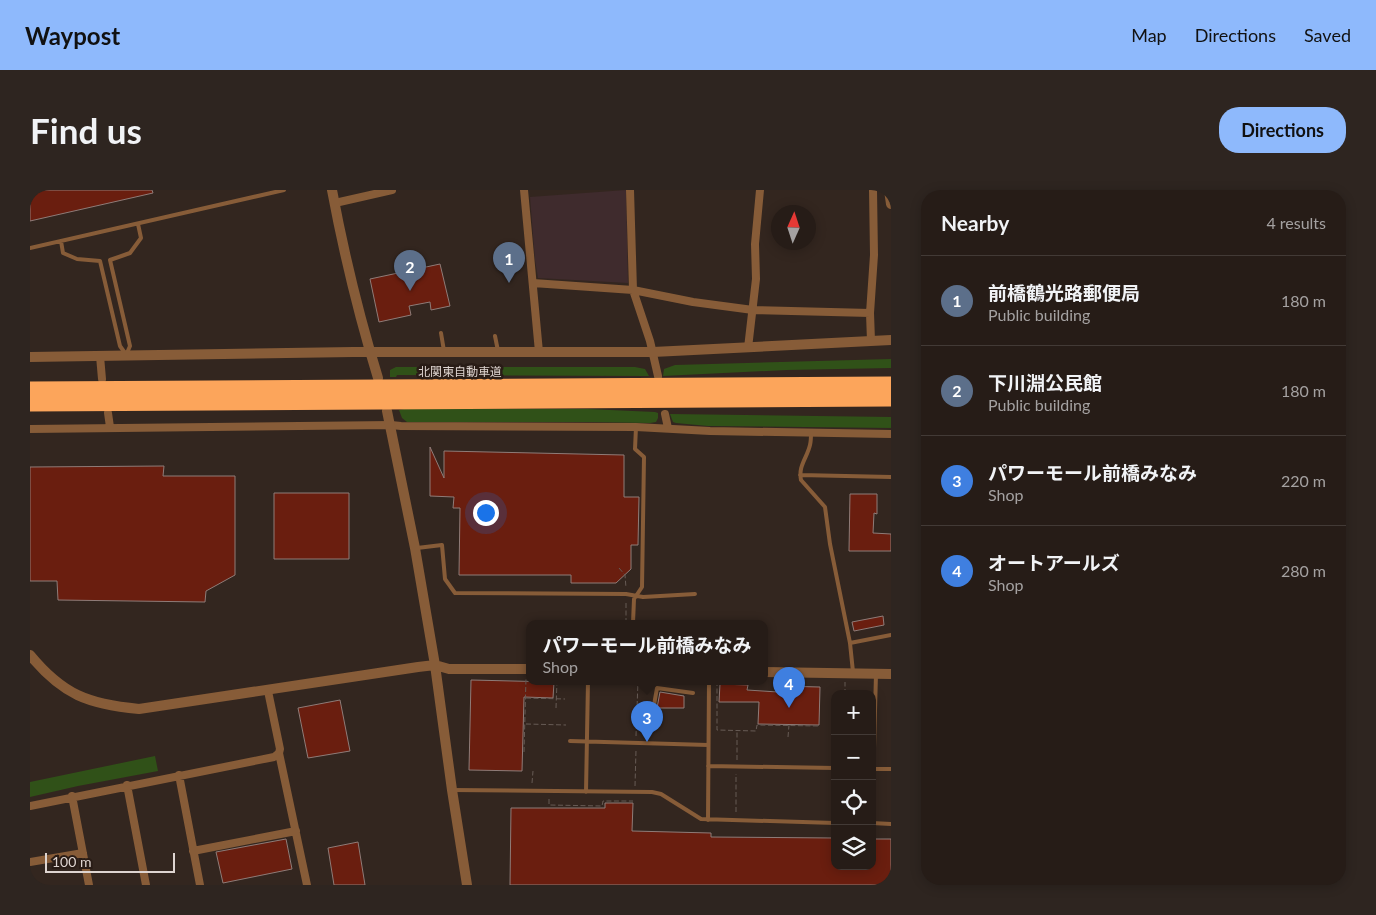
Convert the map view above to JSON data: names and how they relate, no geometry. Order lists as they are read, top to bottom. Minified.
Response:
{"streets":{"highway":["北関東自動車道"]},"scale_bar":"100 m","north":"top","page":{"header":"Waypost","nav":["Map","Directions","Saved"],"buttons":"Directions","title":"Find us","heading":["Nearby","4 results"],"pins":["1","2","4","3"],"list":[{"mark":"1","name":"前橋鶴光路郵便局","note":"Public building","value":"180 m"},{"mark":"2","name":"下川淵公民館","note":"Public building","value":"180 m"},{"mark":"3","name":"パワーモール前橋みなみ","note":"Shop","value":"220 m"},{"mark":"4","name":"オートアールズ","note":"Shop","value":"280 m"}],"popup":["パワーモール前橋みなみ","Shop"],"map_buttons":["+","−"],"scale":"100 m"}}
